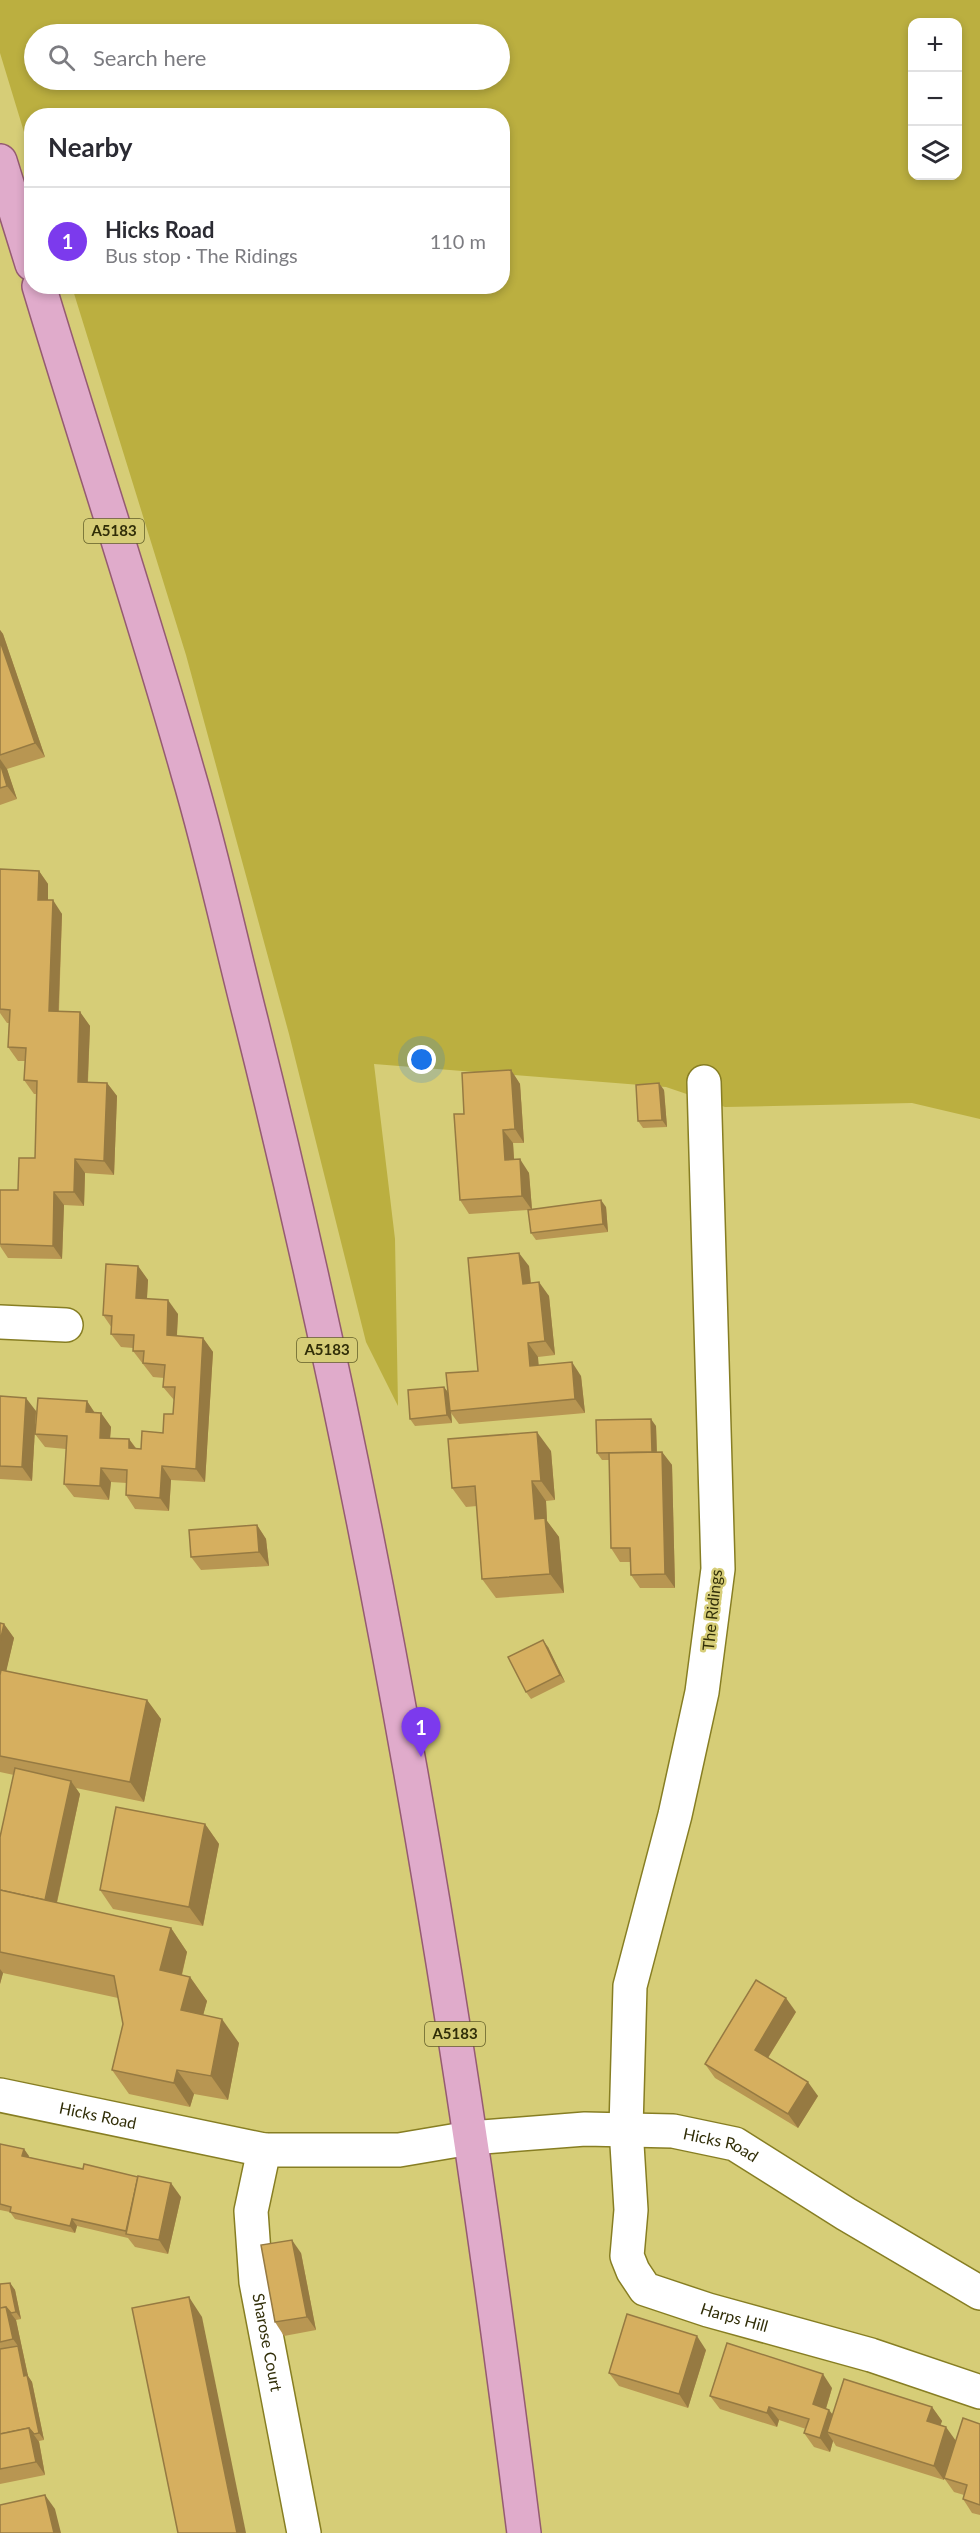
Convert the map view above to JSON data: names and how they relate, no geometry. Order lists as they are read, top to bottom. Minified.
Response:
{"streets":{"main road":["A5183"],"street":["The Ridings","Hicks Road","Harps Hill","Sharose Court"]},"crossings":[["A5183","Hicks Road"],["The Ridings","Hicks Road"],["The Ridings","Harps Hill"],["Hicks Road","Harps Hill"],["Hicks Road","Sharose Court"]],"page":{"map_buttons":["+","−"],"search":"Search here","heading":"Nearby","list":[{"mark":"1","name":"Hicks Road","note":"Bus stop · The Ridings","value":"110 m"}],"pins":"1"}}
